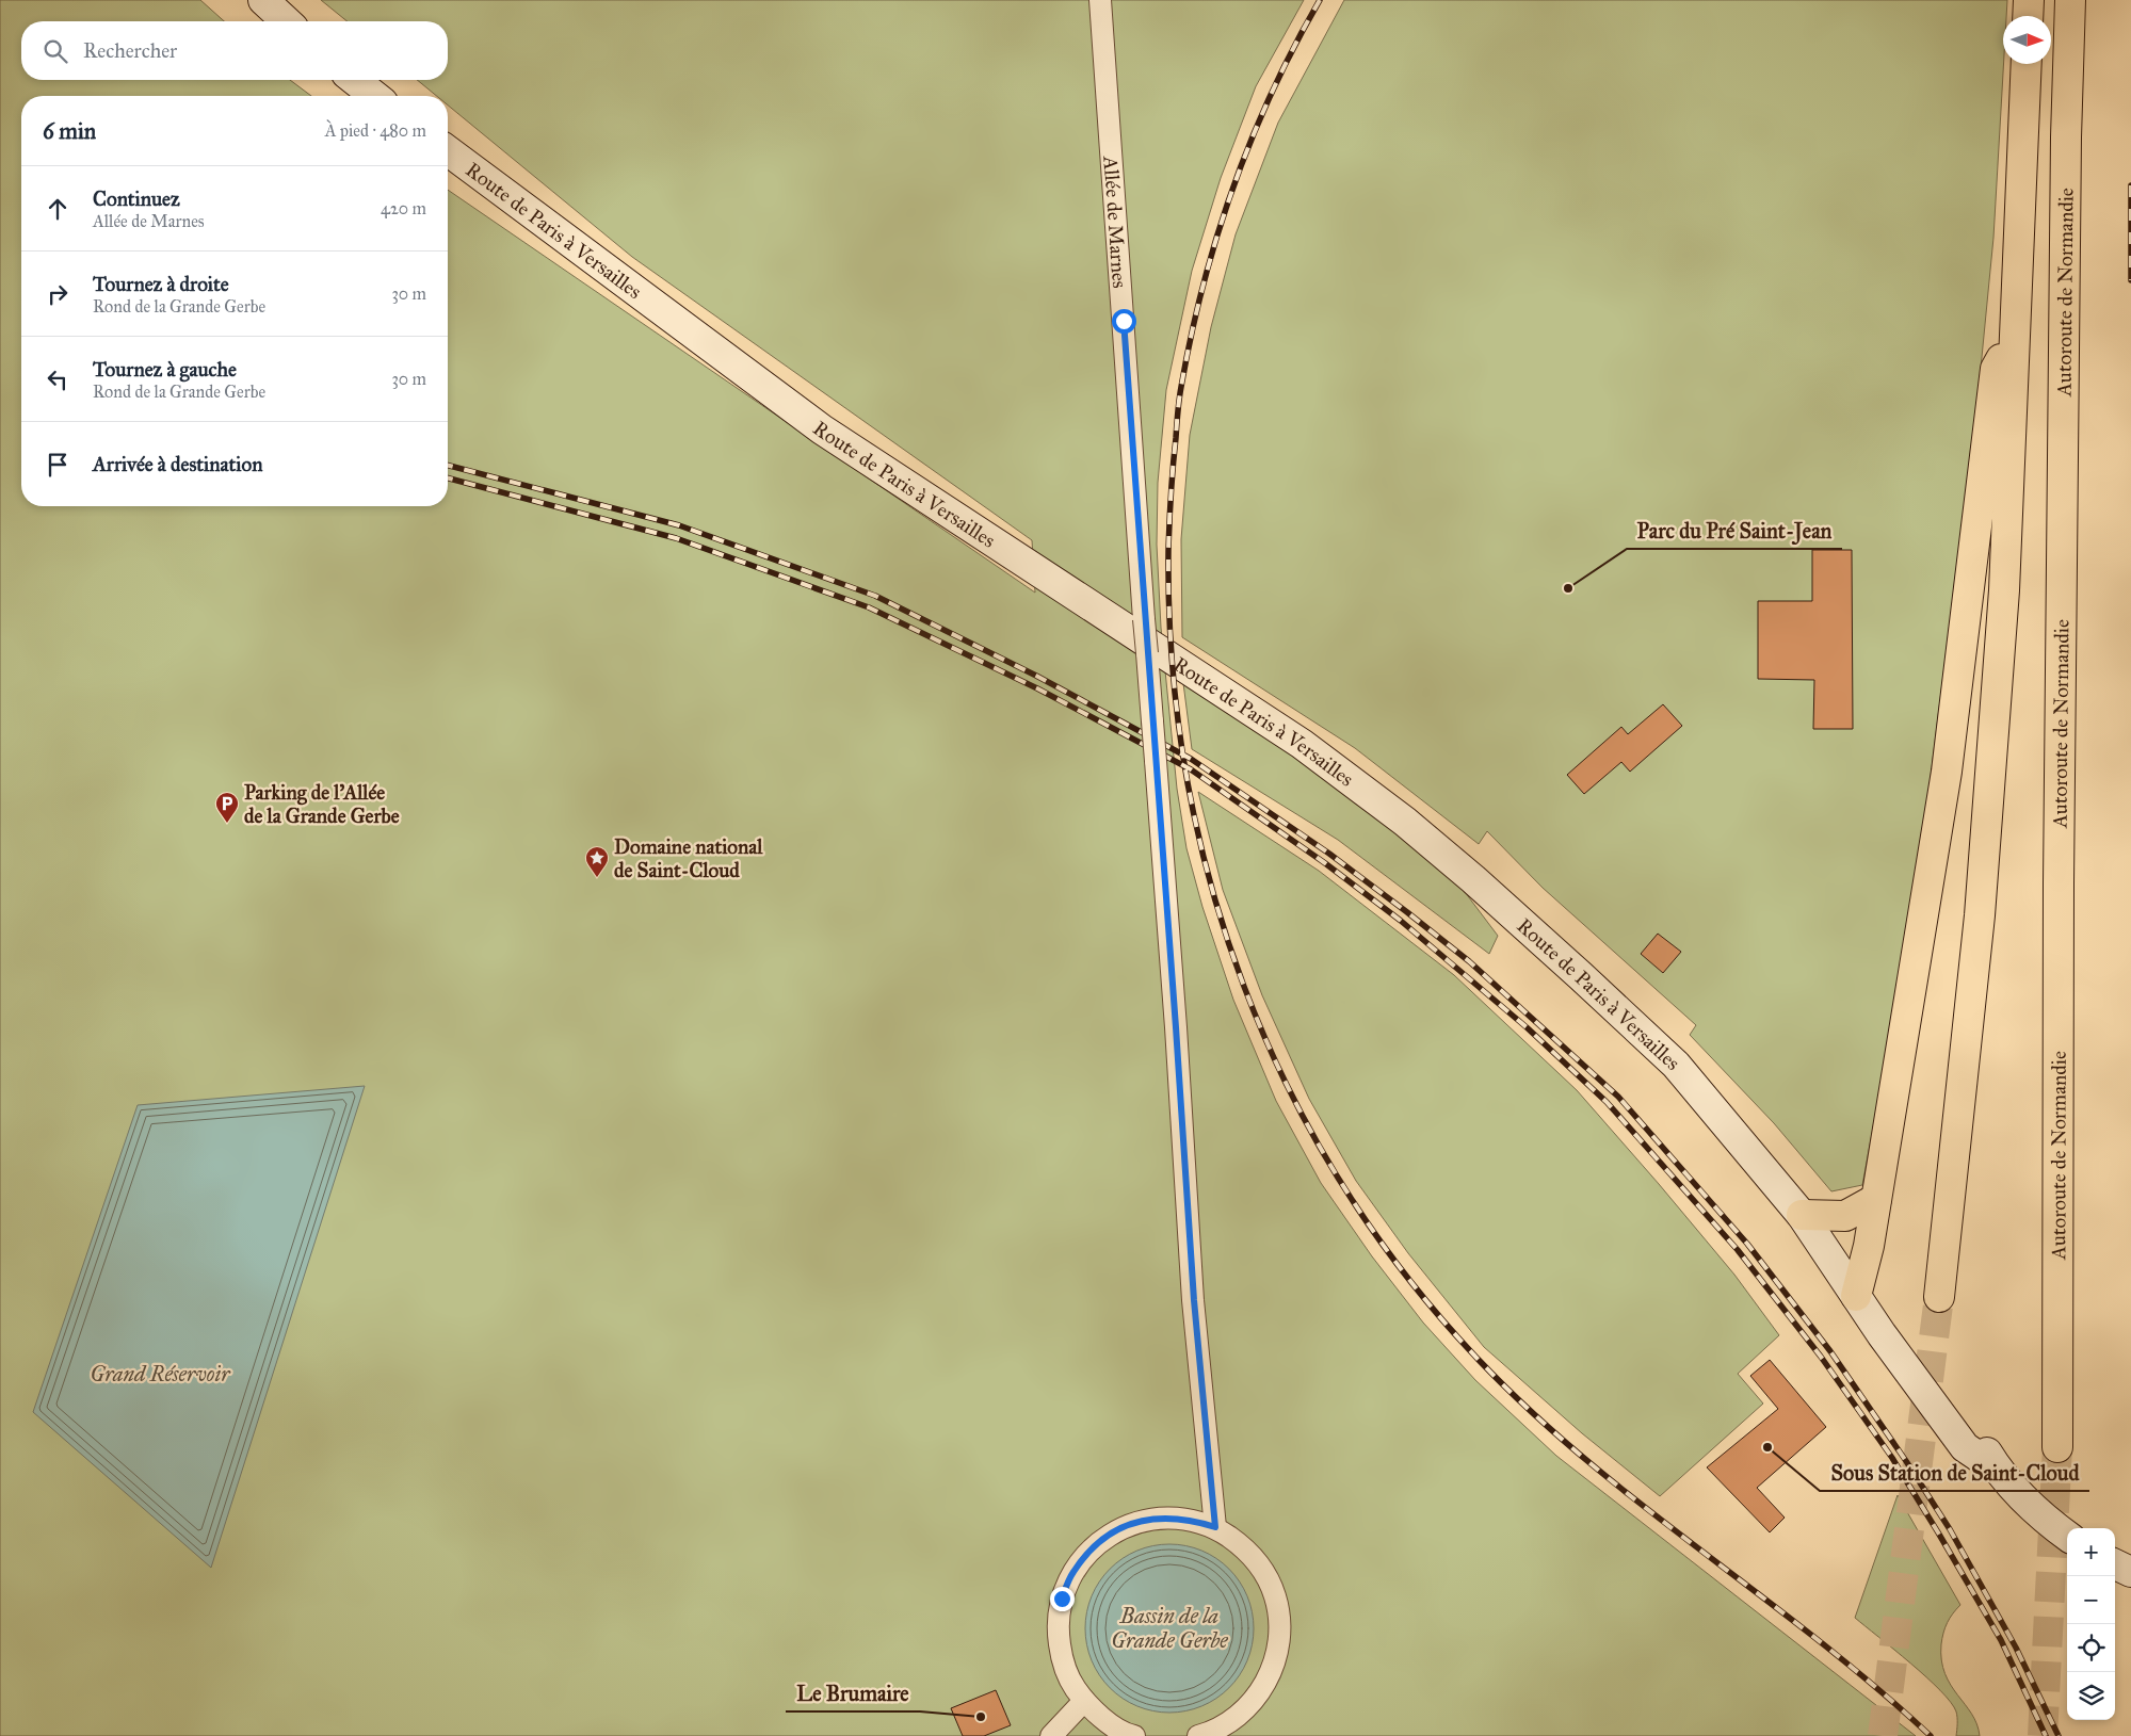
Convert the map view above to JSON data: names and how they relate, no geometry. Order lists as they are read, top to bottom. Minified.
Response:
{"streets":{"highway":["Autoroute de Normandie"],"main road":["Route de Paris à Versailles"],"street":["Allée de Marnes"]},"water":["Grand Réservoir","Bassin de la Grande Gerbe"],"places":{"other":["Parc du Pré Saint-Jean","Sous Station de Saint-Cloud","Le Brumaire"],"parking":["Parking de l'Allée de la Grande Gerbe"],"place":["Domaine national de Saint-Cloud"]},"north":"right","page":{"search":"Rechercher","heading":["6 min","À pied · 480 m"],"list":[["Continuez","Allée de Marnes","420 m"],["Tournez à droite","Rond de la Grande Gerbe","30 m"],["Tournez à gauche","Rond de la Grande Gerbe","30 m"],"Arrivée à destination"],"map_buttons":["+","−"]}}
